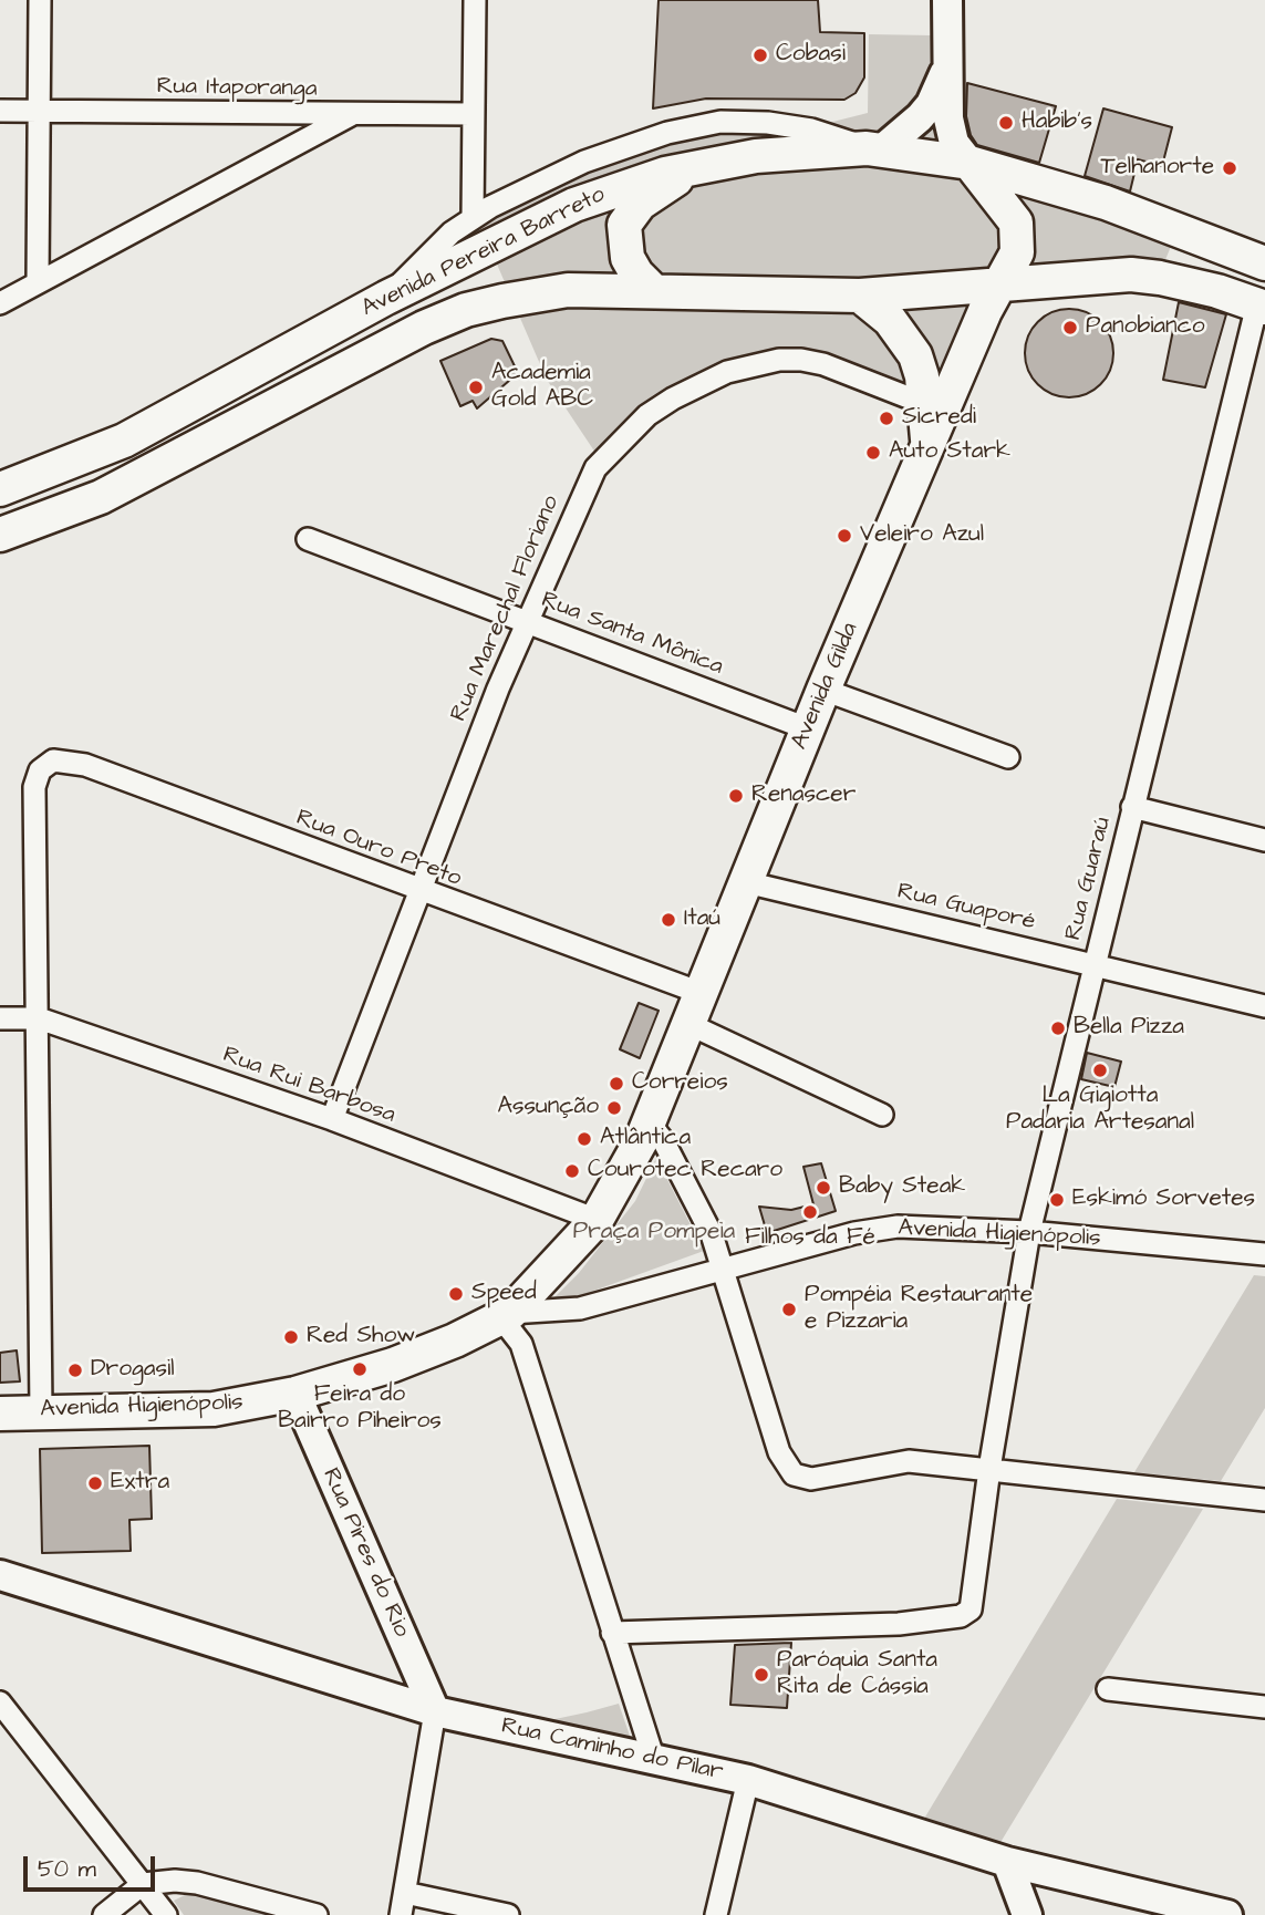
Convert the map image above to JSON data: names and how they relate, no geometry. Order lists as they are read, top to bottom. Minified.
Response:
{"streets":{"main road":["Avenida Pereira Barreto","Avenida Gilda","Avenida Higienópolis","Rua Pires do Rio","Rua Caminho do Pilar"],"street":["Rua Itaporanga","Rua Marechal Floriano","Rua Santa Mônica","Rua Ouro Preto","Rua Guaraú","Rua Guaporé","Rua Rui Barbosa"]},"crossings":[["Avenida Pereira Barreto","Avenida Gilda"],["Avenida Pereira Barreto","Rua Guaraú"],["Rua Marechal Floriano","Rua Santa Mônica"],["Rua Marechal Floriano","Rua Ouro Preto"],["Rua Marechal Floriano","Rua Rui Barbosa"],["Rua Santa Mônica","Avenida Gilda"],["Avenida Gilda","Rua Ouro Preto"],["Avenida Gilda","Rua Guaporé"],["Avenida Gilda","Rua Rui Barbosa"],["Avenida Gilda","Avenida Higienópolis"],["Rua Ouro Preto","Rua Rui Barbosa"],["Rua Guaraú","Rua Guaporé"],["Rua Guaraú","Avenida Higienópolis"],["Avenida Higienópolis","Rua Pires do Rio"],["Rua Pires do Rio","Rua Caminho do Pilar"]],"parks":["Praça Pompeia"],"places":["Cobasi","Habib's","Telhanorte","Panobianco","Academia Gold ABC","Sicredi","Auto Stark","Veleiro Azul","Renascer","Itaú","Bella Pizza","La Gigiotta Padaria Artesanal","Correios","Assunção","Atlântica","Courotec Recaro","Baby Steak","Eskimó Sorvetes","Filhos da Fé","Speed","Pompéia Restaurante e Pizzaria","Red Show","Feira do Bairro Piheiros","Drogasil","Extra","Paróquia Santa Rita de Cássia"],"scale_bar":"50 m"}
